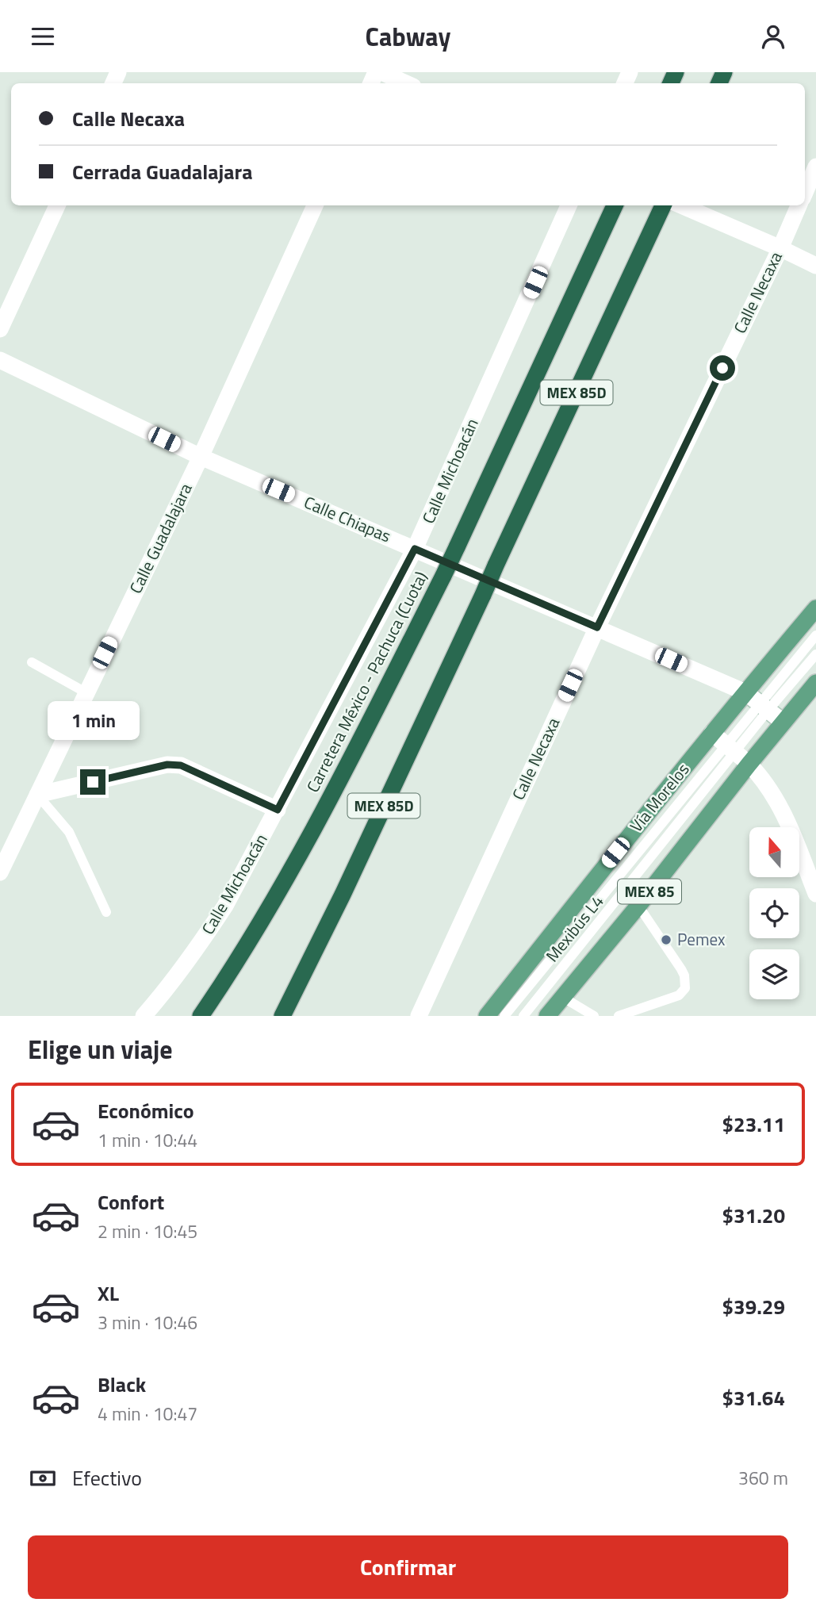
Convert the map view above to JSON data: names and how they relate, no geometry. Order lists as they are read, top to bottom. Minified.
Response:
{"streets":{"highway":["MEX 85D","Carretera México - Pachuca (Cuota)"],"main road":["Vía Morelos","MEX 85"],"street":["Calle Necaxa","Calle Michoacán","Calle Chiapas","Calle Guadalajara"],"lane":["Mexibús L4"]},"crossings":[["Calle Necaxa","Calle Chiapas"],["Calle Michoacán","Calle Chiapas"],["Calle Chiapas","Calle Guadalajara"],["Calle Chiapas","Vía Morelos"],["Calle Chiapas","MEX 85"],["Calle Chiapas","Mexibús L4"]],"places":["Pemex"],"north":"top","page":{"header":"Cabway","banner":["Calle Necaxa","Cerrada Guadalajara"],"bubble":"1 min","heading":"Elige un viaje","list":[{"name":"Económico","note":"1 min · 10:44","value":"$23.11"},{"name":"Confort","note":"2 min · 10:45","value":"$31.20"},{"name":"XL","note":"3 min · 10:46","value":"$39.29"},{"name":"Black","note":"4 min · 10:47","value":"$31.64"}],"pay":["Efectivo","360 m"],"buttons":"Confirmar"}}
